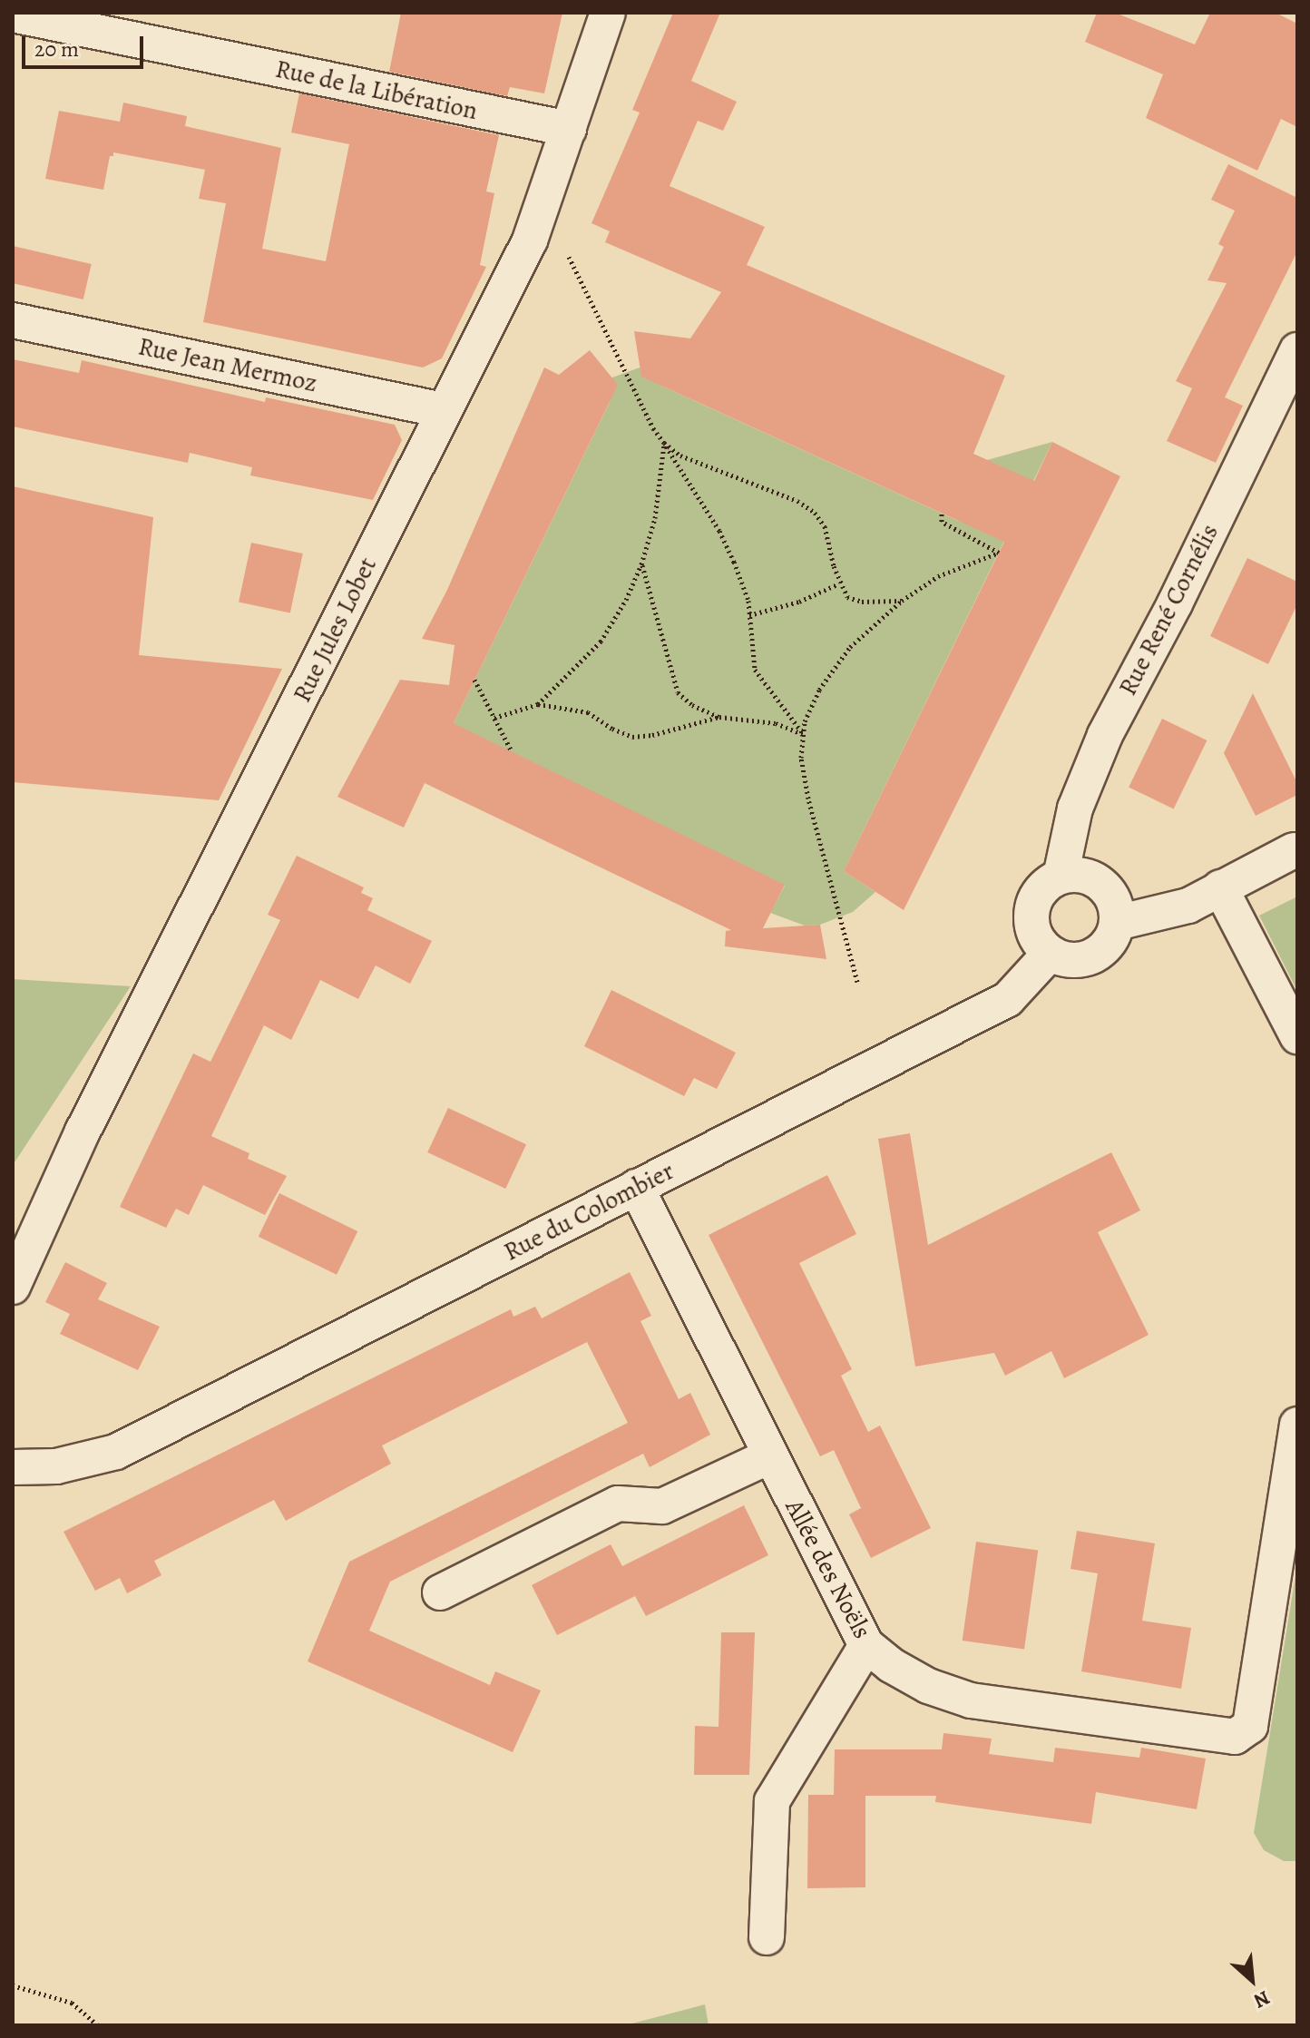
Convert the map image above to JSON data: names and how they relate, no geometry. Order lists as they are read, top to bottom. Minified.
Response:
{"streets":{"street":["Rue de la Libération","Rue Jean Mermoz","Rue René Cornélis","Rue Jules Lobet","Rue du Colombier","Allée des Noëls"]},"crossings":[["Rue de la Libération","Rue Jules Lobet"],["Rue Jean Mermoz","Rue Jules Lobet"],["Rue René Cornélis","Rue du Colombier"],["Rue du Colombier","Allée des Noëls"]],"scale_bar":"20 m","north":"bottom right"}
